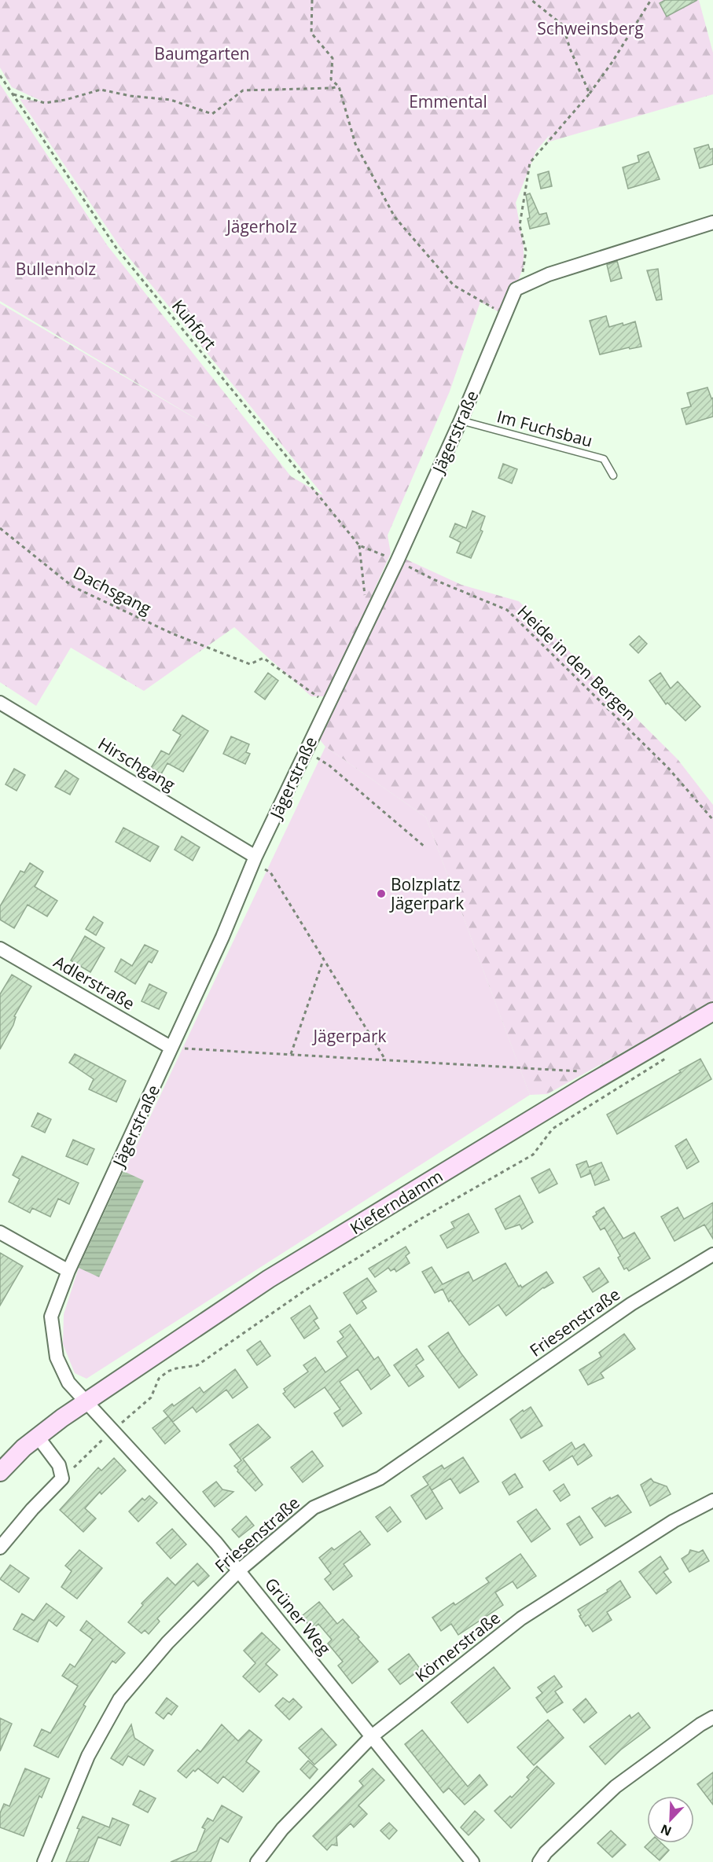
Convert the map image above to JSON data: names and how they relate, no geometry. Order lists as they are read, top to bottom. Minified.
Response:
{"streets":{"street":["Jägerstraße","Hirschgang","Adlerstraße","Kieferndamm","Friesenstraße","Grüner Weg","Körnerstraße"],"lane":["Im Fuchsbau"],"path":["Kuhfort","Dachsgang","Heide in den Bergen"]},"crossings":[["Kuhfort","Jägerstraße"],["Kuhfort","Heide in den Bergen"],["Im Fuchsbau","Jägerstraße"],["Jägerstraße","Dachsgang"],["Jägerstraße","Heide in den Bergen"],["Jägerstraße","Hirschgang"],["Jägerstraße","Adlerstraße"],["Jägerstraße","Kieferndamm"],["Jägerstraße","Grüner Weg"],["Kieferndamm","Grüner Weg"],["Friesenstraße","Grüner Weg"],["Grüner Weg","Körnerstraße"]],"parks":["Schweinsberg","Baumgarten","Emmental","Jägerholz","Bullenholz","Jägerpark"],"places":["Bolzplatz Jägerpark"],"north":"bottom left"}
